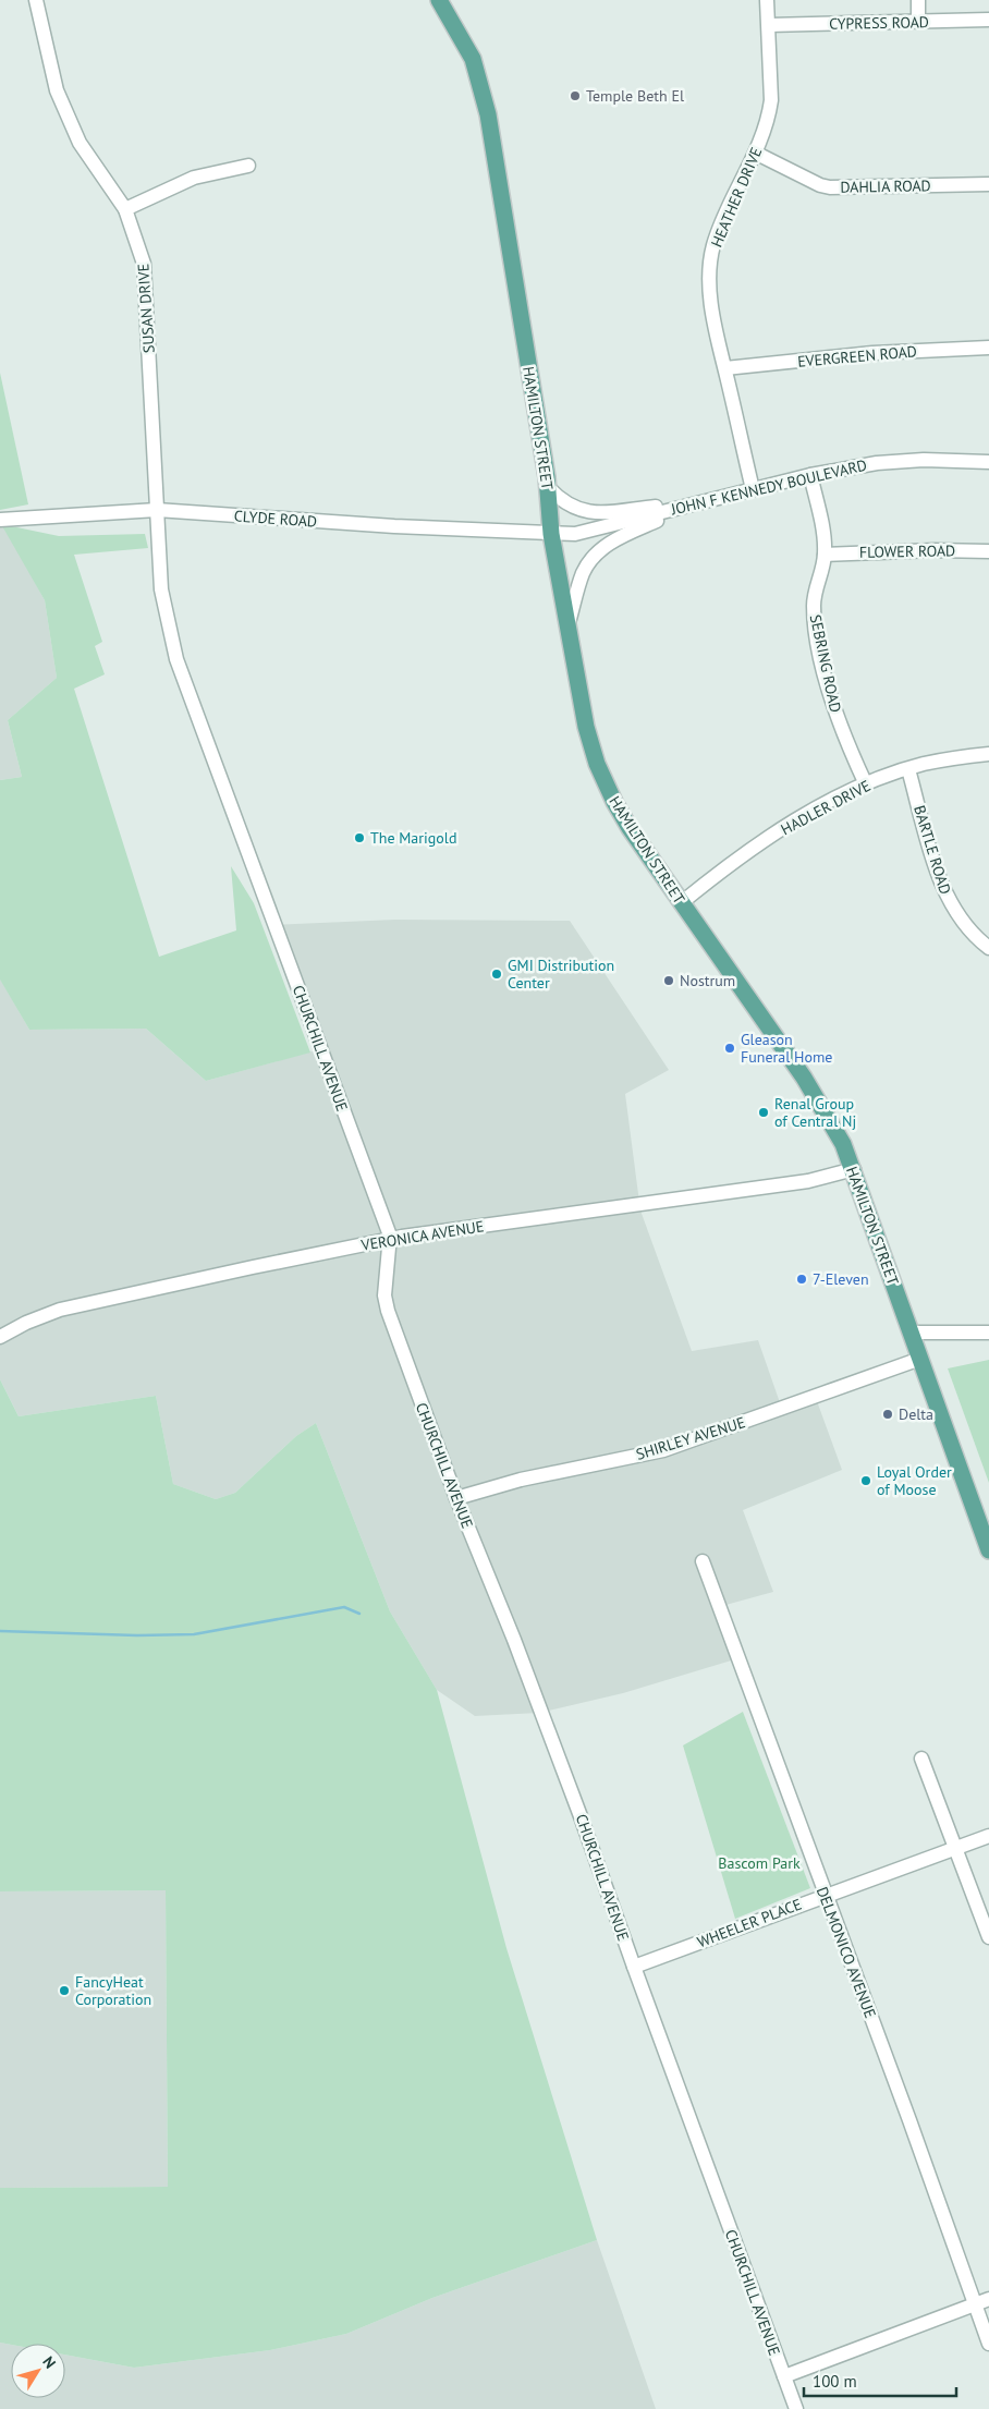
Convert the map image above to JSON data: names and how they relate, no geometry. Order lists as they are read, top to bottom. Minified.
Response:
{"streets":{"main road":["HAMILTON STREET"],"street":["CYPRESS ROAD","DAHLIA ROAD","HEATHER DRIVE","SUSAN DRIVE","EVERGREEN ROAD","JOHN F KENNEDY BOULEVARD","CLYDE ROAD","FLOWER ROAD","SEBRING ROAD","HADLER DRIVE","BARTLE ROAD","CHURCHILL AVENUE","VERONICA AVENUE","SHIRLEY AVENUE","WHEELER PLACE","DELMONICO AVENUE"]},"crossings":[["CYPRESS ROAD","HEATHER DRIVE"],["DAHLIA ROAD","HEATHER DRIVE"],["HEATHER DRIVE","EVERGREEN ROAD"],["HEATHER DRIVE","JOHN F KENNEDY BOULEVARD"],["SUSAN DRIVE","CLYDE ROAD"],["SUSAN DRIVE","CHURCHILL AVENUE"],["HAMILTON STREET","JOHN F KENNEDY BOULEVARD"],["HAMILTON STREET","CLYDE ROAD"],["HAMILTON STREET","HADLER DRIVE"],["HAMILTON STREET","VERONICA AVENUE"],["HAMILTON STREET","SHIRLEY AVENUE"],["JOHN F KENNEDY BOULEVARD","CLYDE ROAD"],["JOHN F KENNEDY BOULEVARD","SEBRING ROAD"],["CLYDE ROAD","CHURCHILL AVENUE"],["FLOWER ROAD","SEBRING ROAD"],["SEBRING ROAD","HADLER DRIVE"],["HADLER DRIVE","BARTLE ROAD"],["CHURCHILL AVENUE","VERONICA AVENUE"],["CHURCHILL AVENUE","SHIRLEY AVENUE"],["CHURCHILL AVENUE","WHEELER PLACE"],["WHEELER PLACE","DELMONICO AVENUE"]],"parks":["Bascom Park"],"places":["Temple Beth El","The Marigold","GMI Distribution Center","Nostrum","Gleason Funeral Home","Renal Group of Central Nj","7-Eleven","Delta","Loyal Order of Moose","FancyHeat Corporation"],"scale_bar":"100 m","north":"top right"}
